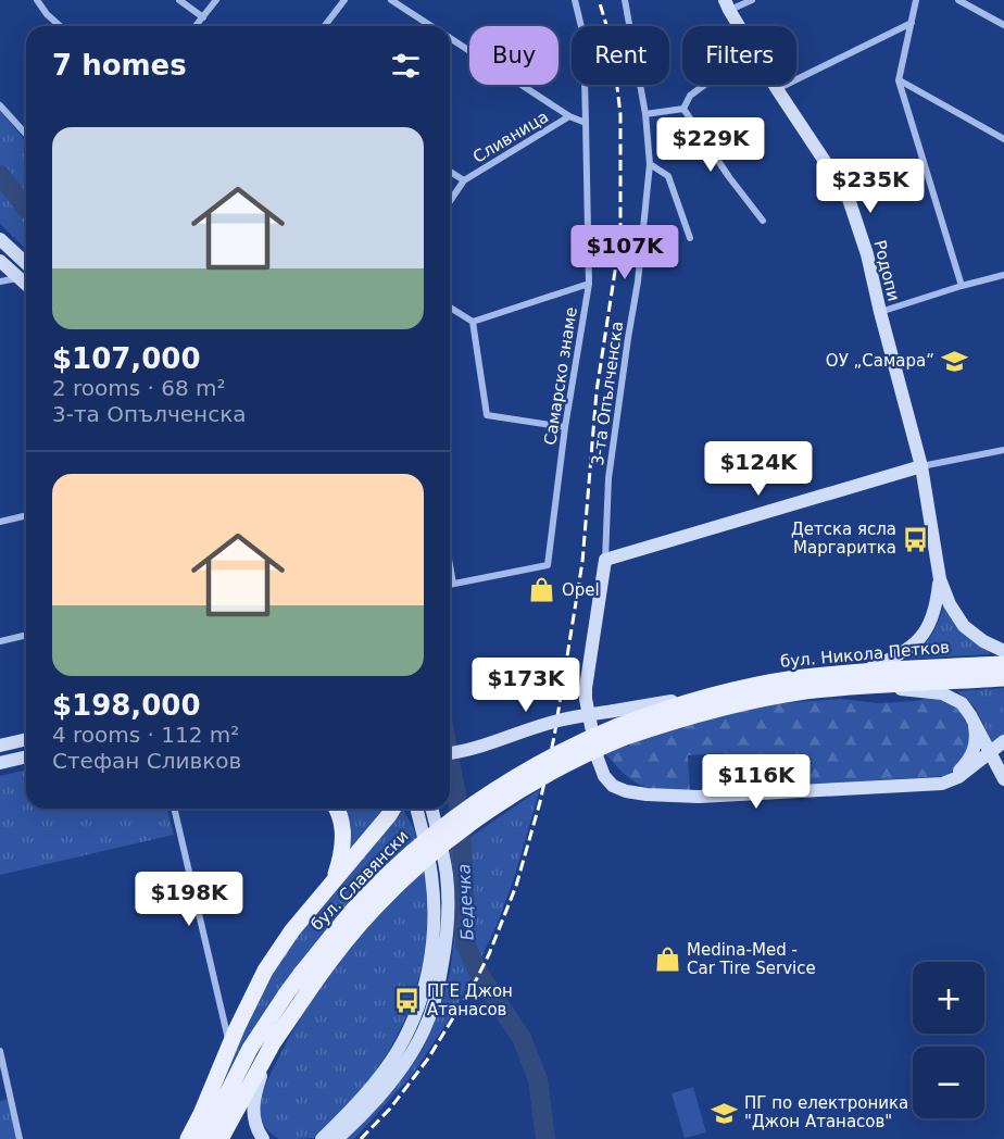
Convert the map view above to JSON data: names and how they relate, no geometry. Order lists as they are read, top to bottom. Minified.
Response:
{"streets":{"main road":["бул. Никола Петков","бул. Славянски"],"street":["Сливница","Родопи","Самарско знаме","3-та Опълченска"]},"crossings":[["Родопи","бул. Никола Петков"],["бул. Никола Петков","бул. Славянски"]],"water":["Бедечка"],"places":{"school or university":["ОУ „Самара“","ПГ по електроника \"Джон Атанасов\""],"bus stop":["Детска ясла Маргаритка","ПГЕ Джон Атанасов"],"shop":["Opel","Medina-Med - Car Tire Service"]},"page":{"chip":["Buy","Rent","Filters"],"heading":"7 homes","list":[{"name":"$107,000","note":"2 rooms · 68 m² · 3-та Опълченска"},{"name":"$198,000","note":"4 rooms · 112 m² · Стефан Сливков"}],"price":["$229K","$235K","$107K","$124K","$173K","$116K","$198K"],"map_buttons":["+","−"]}}
